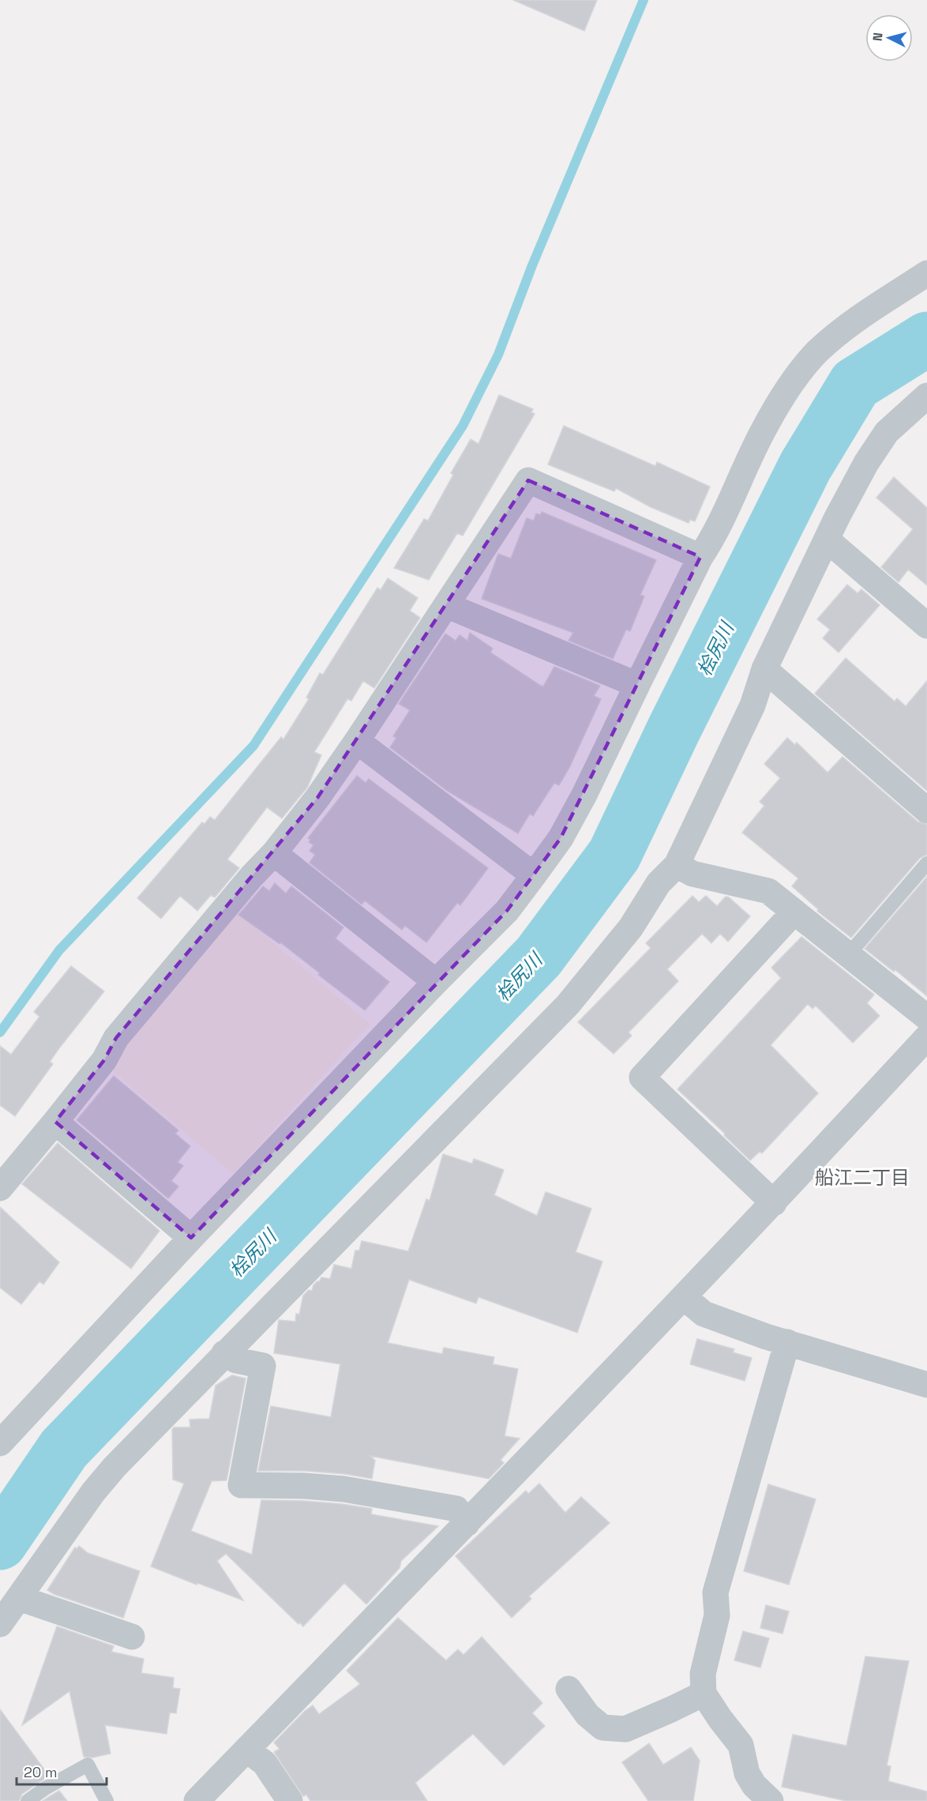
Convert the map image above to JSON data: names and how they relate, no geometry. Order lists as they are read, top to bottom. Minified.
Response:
{"districts":["船江二丁目"],"water":["桧尻川"],"scale_bar":"20 m","north":"left"}
